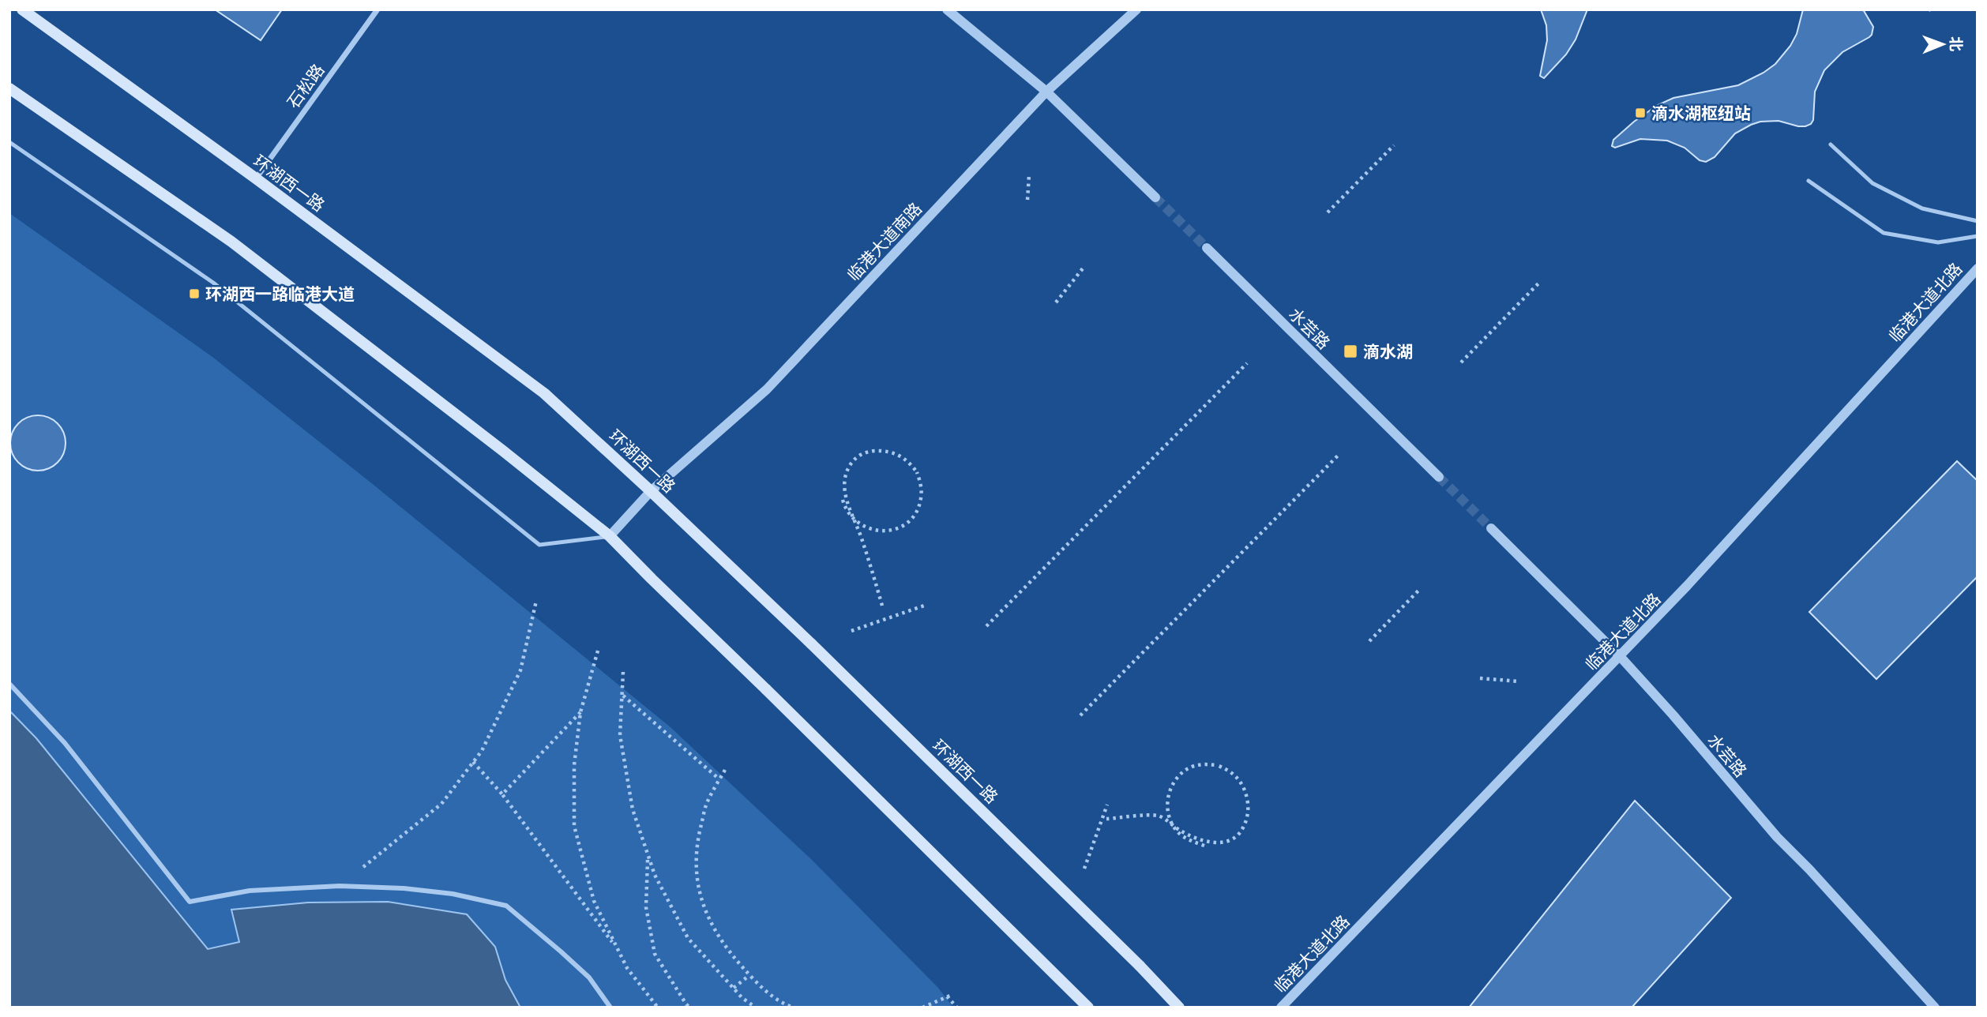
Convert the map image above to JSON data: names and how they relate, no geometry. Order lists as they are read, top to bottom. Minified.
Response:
{"streets":{"main road":["环湖西一路"],"street":["石松路","临港大道南路","临港大道北路","水芸路"]},"crossings":[["石松路","环湖西一路"],["环湖西一路","临港大道南路"],["临港大道北路","水芸路"]],"places":{"transit":["滴水湖枢纽站","环湖西一路临港大道","滴水湖"]},"north":"right"}
